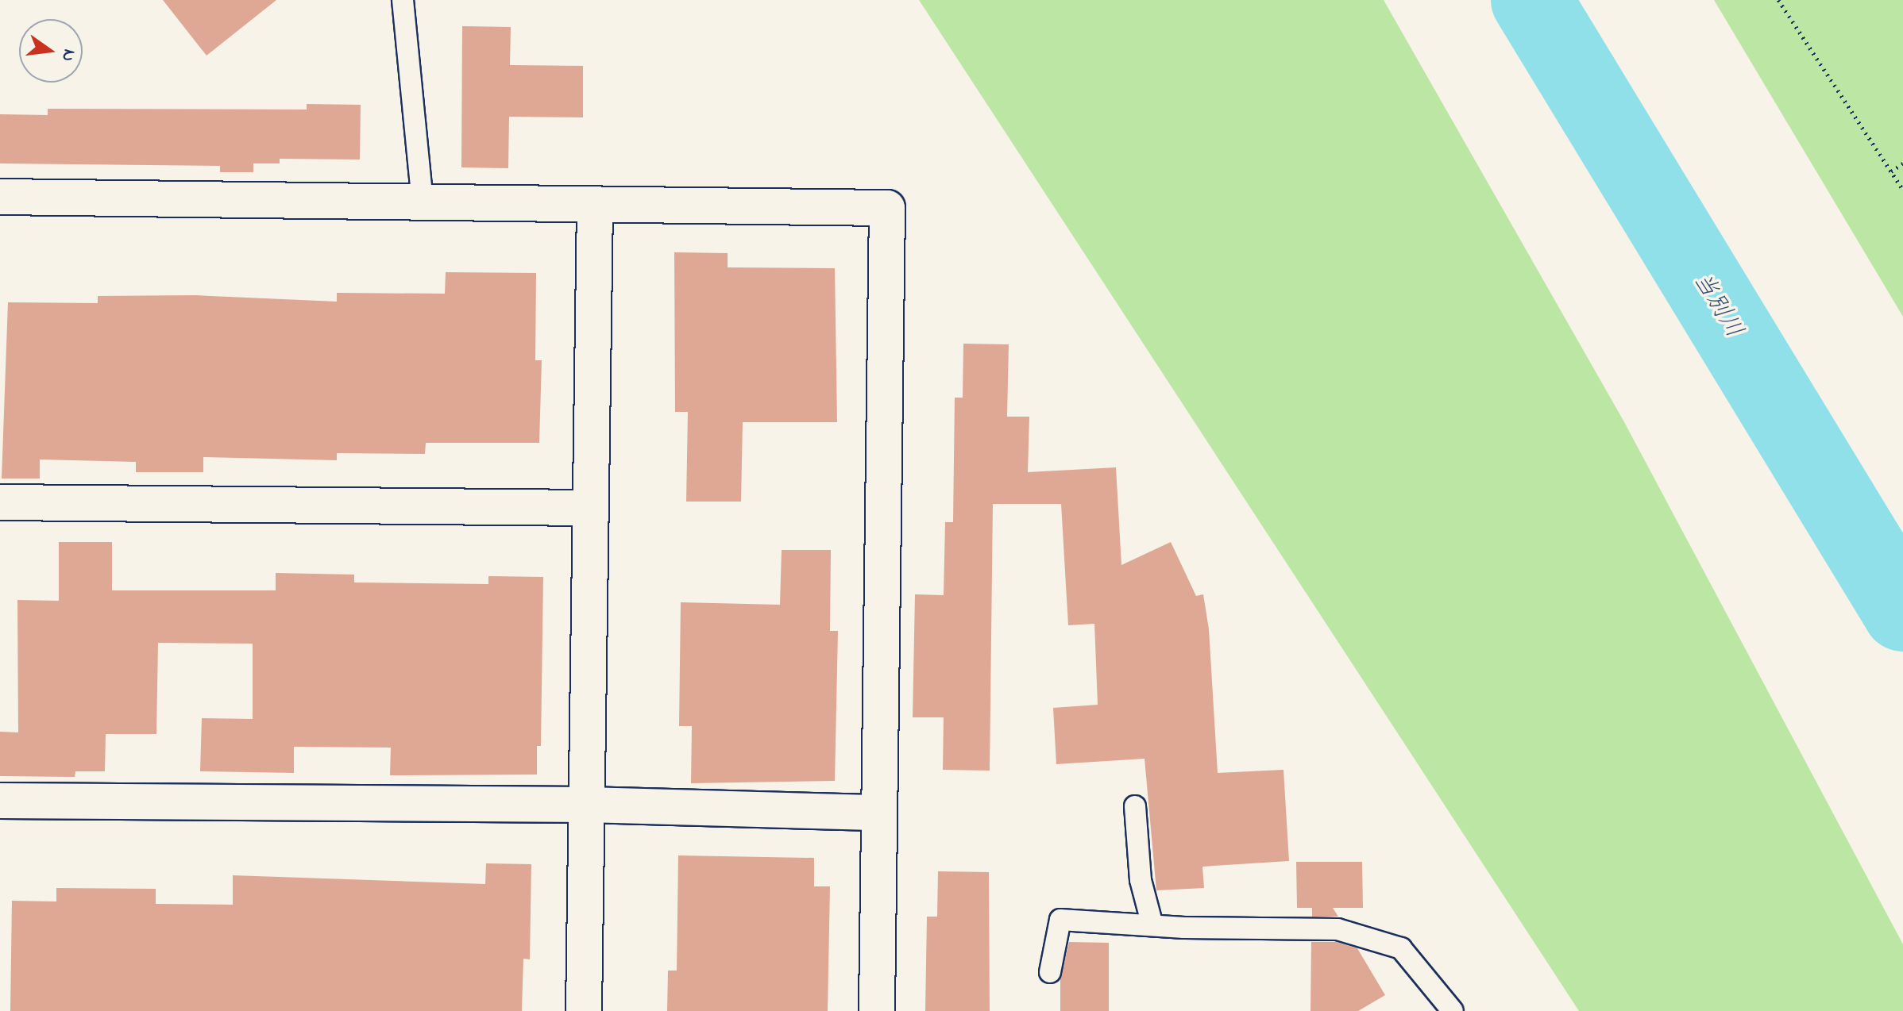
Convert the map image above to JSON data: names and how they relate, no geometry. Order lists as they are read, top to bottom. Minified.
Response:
{"water":["当別川"],"north":"right"}
